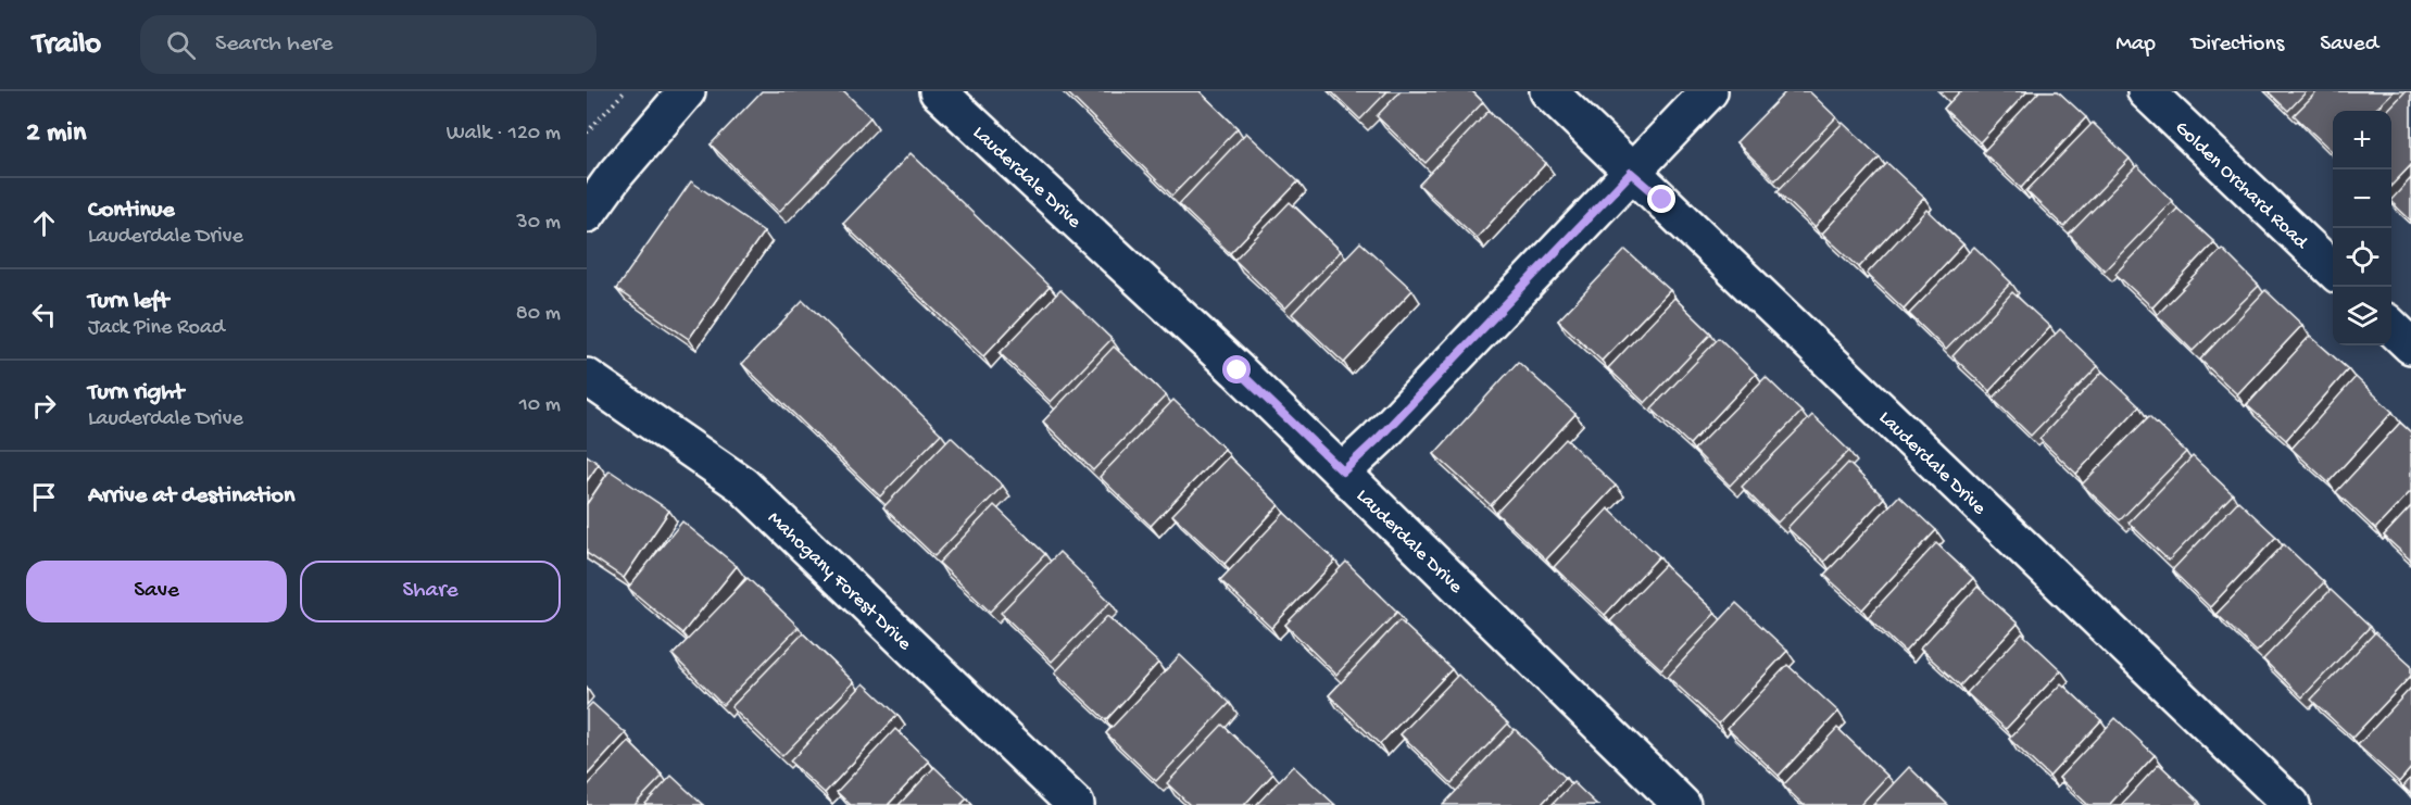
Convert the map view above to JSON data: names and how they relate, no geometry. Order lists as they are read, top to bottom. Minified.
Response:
{"streets":{"street":["Lauderdale Drive","Golden Orchard Road","Mahogany Forest Drive"]},"page":{"header":"Trailo","search":"Search here","nav":["Map","Directions","Saved"],"heading":["2 min","Walk · 120 m"],"map_buttons":["+","−"],"list":[["Continue","Lauderdale Drive","30 m"],["Turn left","Jack Pine Road","80 m"],["Turn right","Lauderdale Drive","10 m"],"Arrive at destination"],"buttons":["Save","Share"]}}
